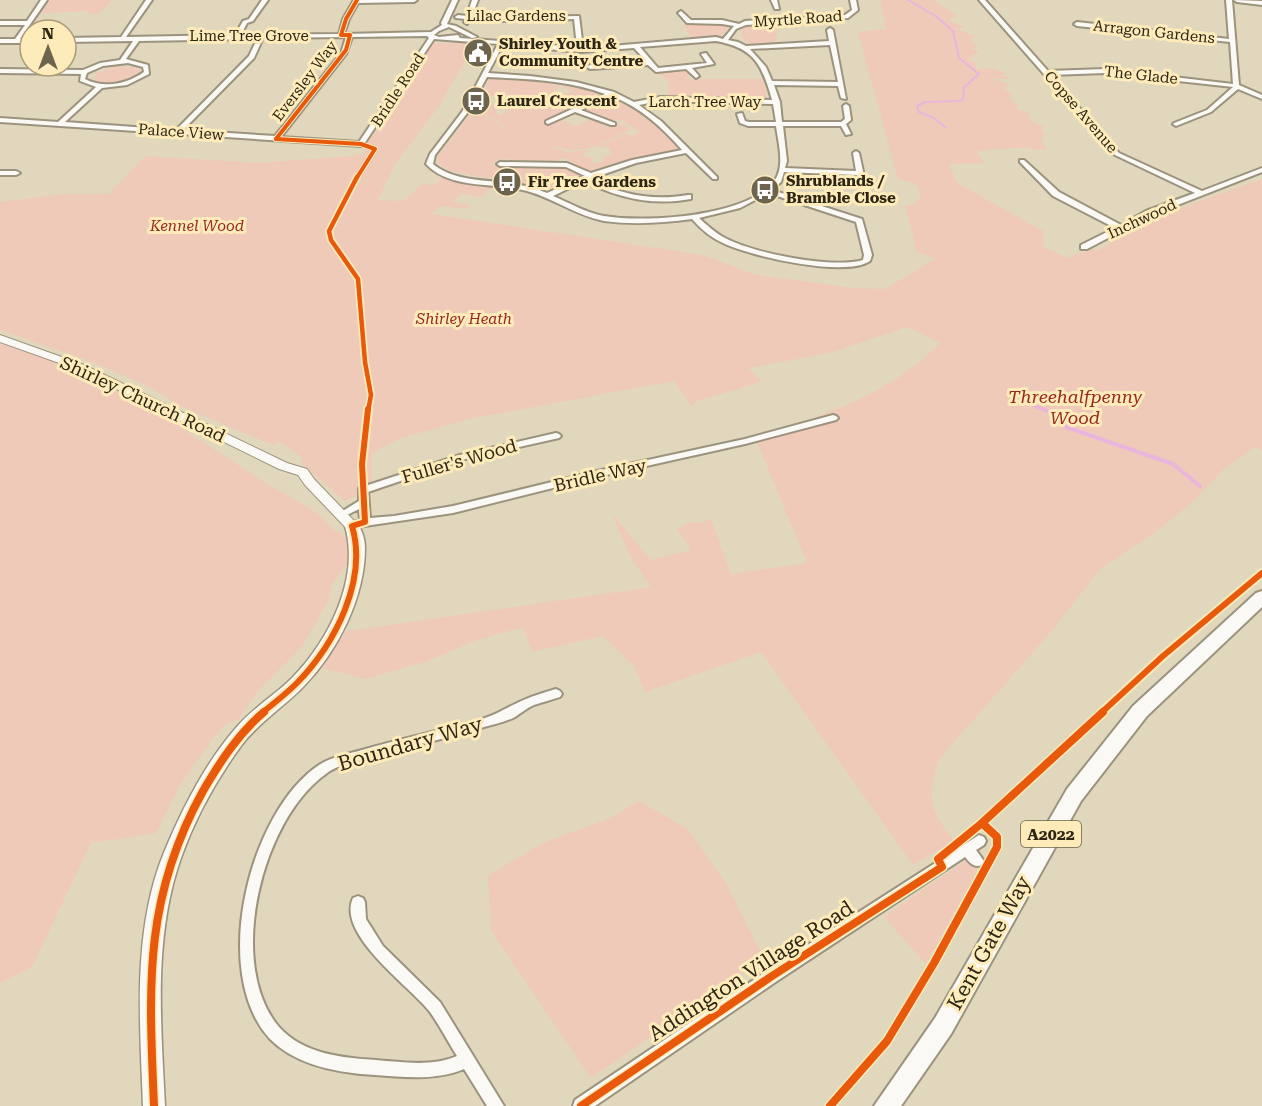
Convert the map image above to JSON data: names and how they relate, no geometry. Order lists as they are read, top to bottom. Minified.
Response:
{"streets":{"main road":["A2022","Kent Gate Way"],"street":["Lilac Gardens","Myrtle Road","Arragon Gardens","Lime Tree Grove","The Glade","Eversley Way","Bridle Road","Larch Tree Way","Copse Avenue","Palace View","Inchwood","Shirley Church Road","Fuller's Wood","Bridle Way","Boundary Way","Addington Village Road"]},"crossings":[["Lime Tree Grove","Eversley Way"],["Lime Tree Grove","Bridle Road"],["The Glade","Copse Avenue"],["Eversley Way","Palace View"],["Bridle Road","Palace View"],["Copse Avenue","Inchwood"],["Shirley Church Road","Bridle Way"]],"parks":["Kennel Wood","Shirley Heath","Threehalfpenny Wood"],"places":{"public building":["Shirley Youth & Community Centre"],"bus stop":["Laurel Crescent","Fir Tree Gardens","Shrublands / Bramble Close"]},"north":"top"}
